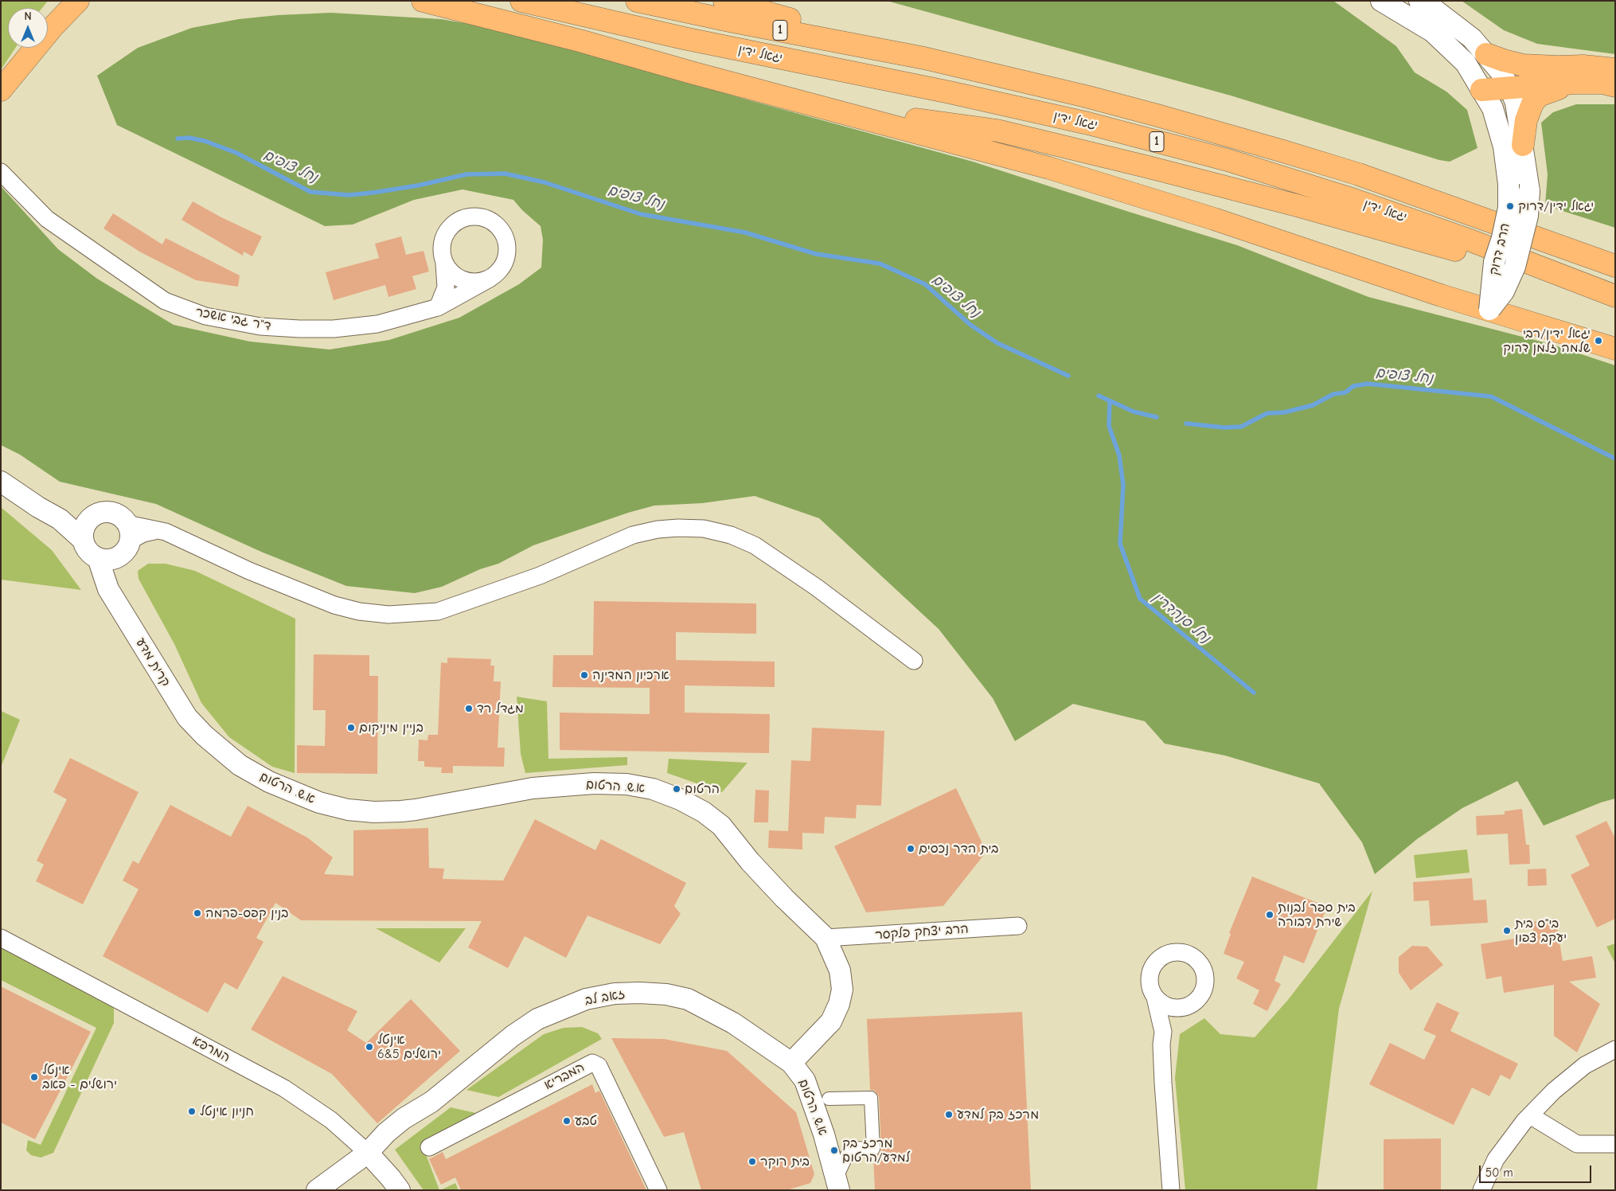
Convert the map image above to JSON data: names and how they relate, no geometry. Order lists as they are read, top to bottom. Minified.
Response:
{"streets":{"highway":["1","יגאל ידין"],"street":["הרב דרוק","ד\"ר גבי אשכר","קרית מדע","א.ש. הרטום","הרב יצחק פלקסר","זאב לב","המרפא","המבריא"]},"crossings":[["קרית מדע","א.ש. הרטום"],["א.ש. הרטום","הרב יצחק פלקסר"],["א.ש. הרטום","זאב לב"],["זאב לב","המרפא"]],"water":["נחל צופים","נחל סנהדרין"],"places":["יגאל ידין/דרוק","יגאל ידין/רבי שלמה זלמן דרוק","ארכיון המדינה","מגדל רד","בניין מיניקום","הרטום","בית הדר נכסים","בנין קפס-פרמה","בית ספר לבנות שירת דבורה","בי\"ס בית יעקב צפון","אינטל ירושלים 5&6","אינטל ירושלים - פאב","חניון אינטל","מרכז בק למדע","טבע","מרכז בק למדע/הרטום","בית רוקר"],"scale_bar":"50 m","north":"top"}
